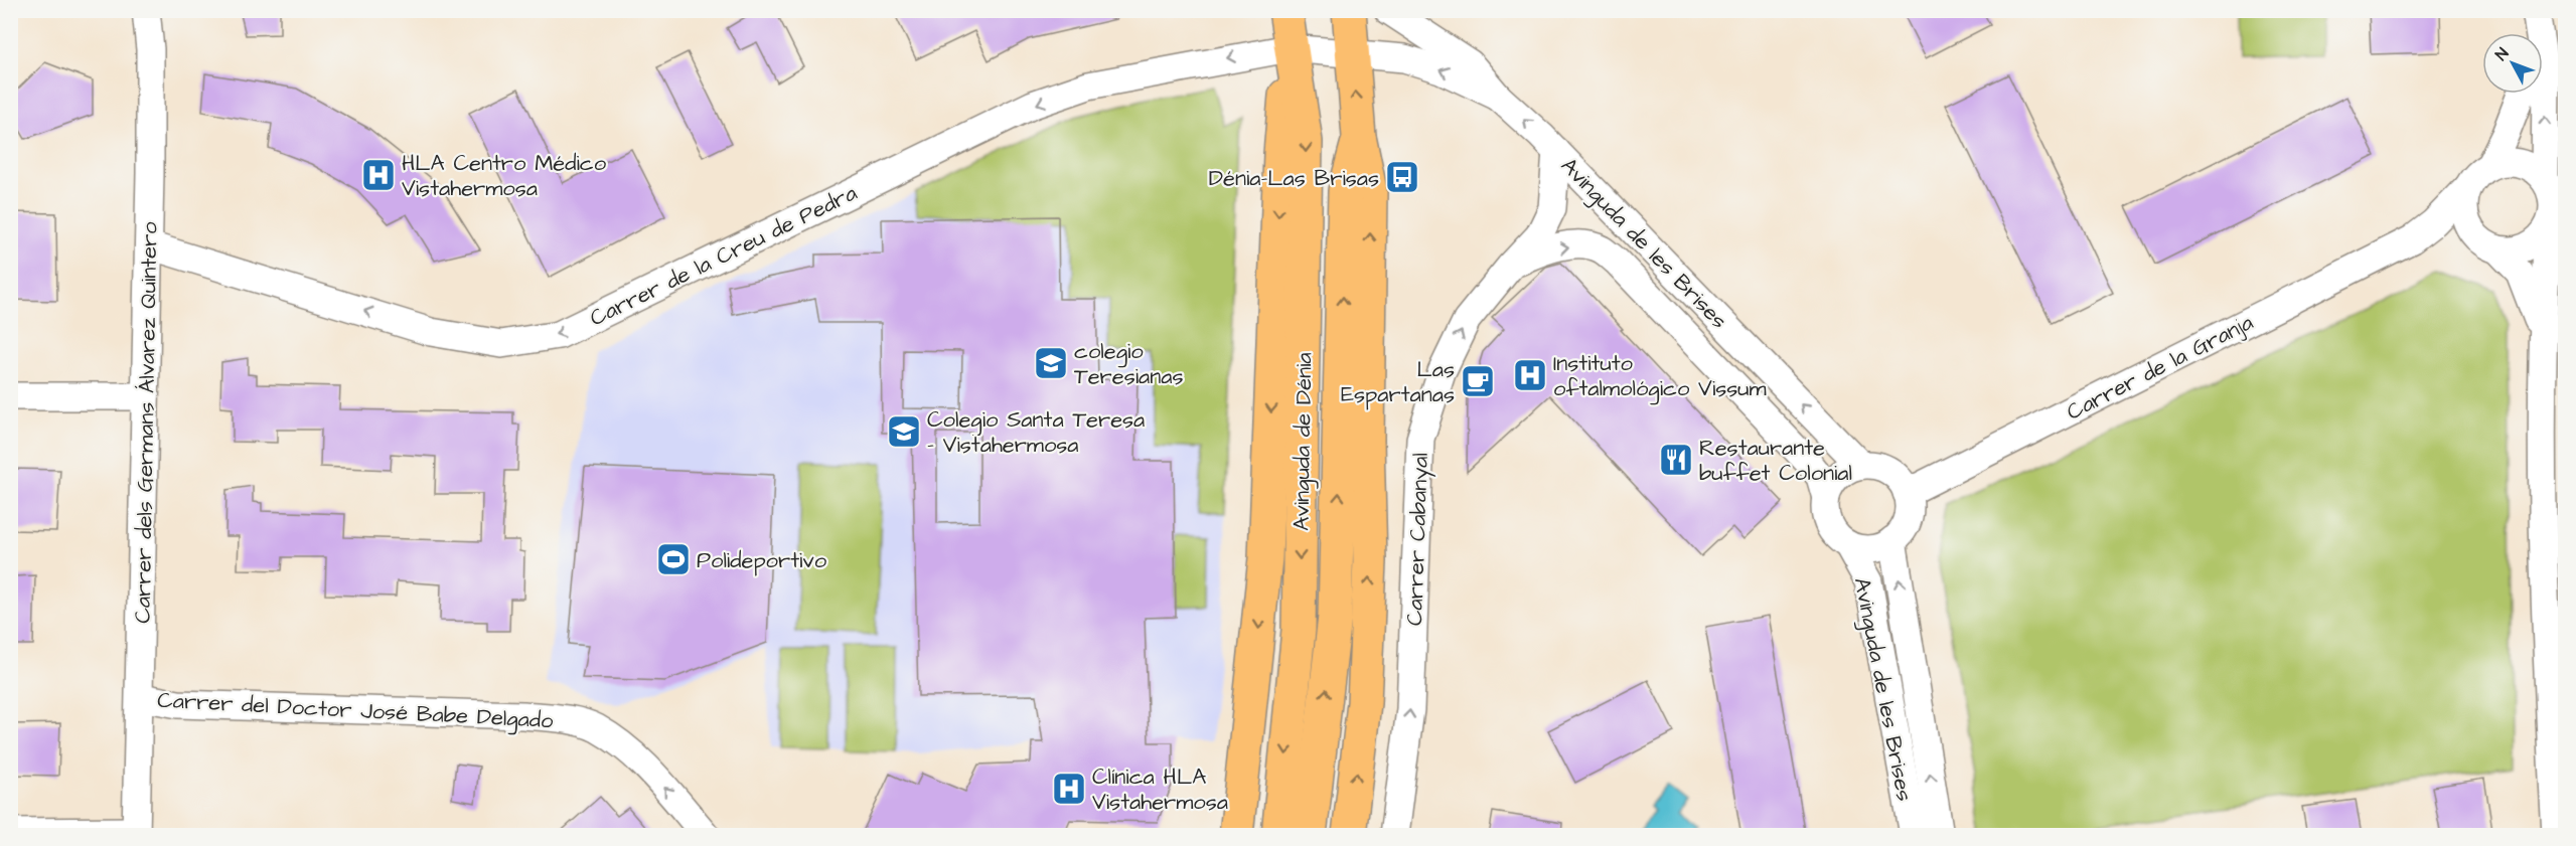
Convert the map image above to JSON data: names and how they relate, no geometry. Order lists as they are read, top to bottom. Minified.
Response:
{"streets":{"main road":["Avinguda de Dénia"],"street":["Avinguda de les Brises","Carrer de la Creu de Pedra","Carrer de la Granja","Carrer dels Germans Álvarez Quintero","Carrer Cabanyal","Carrer del Doctor José Babe Delgado"]},"crossings":[["Avinguda de les Brises","Carrer de la Creu de Pedra"],["Avinguda de les Brises","Carrer de la Granja"],["Avinguda de les Brises","Avinguda de Dénia"],["Avinguda de les Brises","Carrer Cabanyal"],["Carrer de la Creu de Pedra","Carrer dels Germans Álvarez Quintero"],["Carrer de la Creu de Pedra","Avinguda de Dénia"],["Carrer dels Germans Álvarez Quintero","Carrer del Doctor José Babe Delgado"]],"one_way":["Carrer de la Creu de Pedra","Carrer Cabanyal","Carrer del Doctor José Babe Delgado"],"places":{"hospital":["HLA Centro Médico Vistahermosa","Instituto oftalmológico Vissum","Clínica HLA Vistahermosa"],"bus stop":["Dénia-Las Brisas"],"school or university":["colegio Teresianas","Colegio Santa Teresa - Vistahermosa"],"cafe":["Las Espartanas"],"restaurant":["Restaurante buffet Colonial"],"sports":["Polideportivo"]},"north":"top left"}
